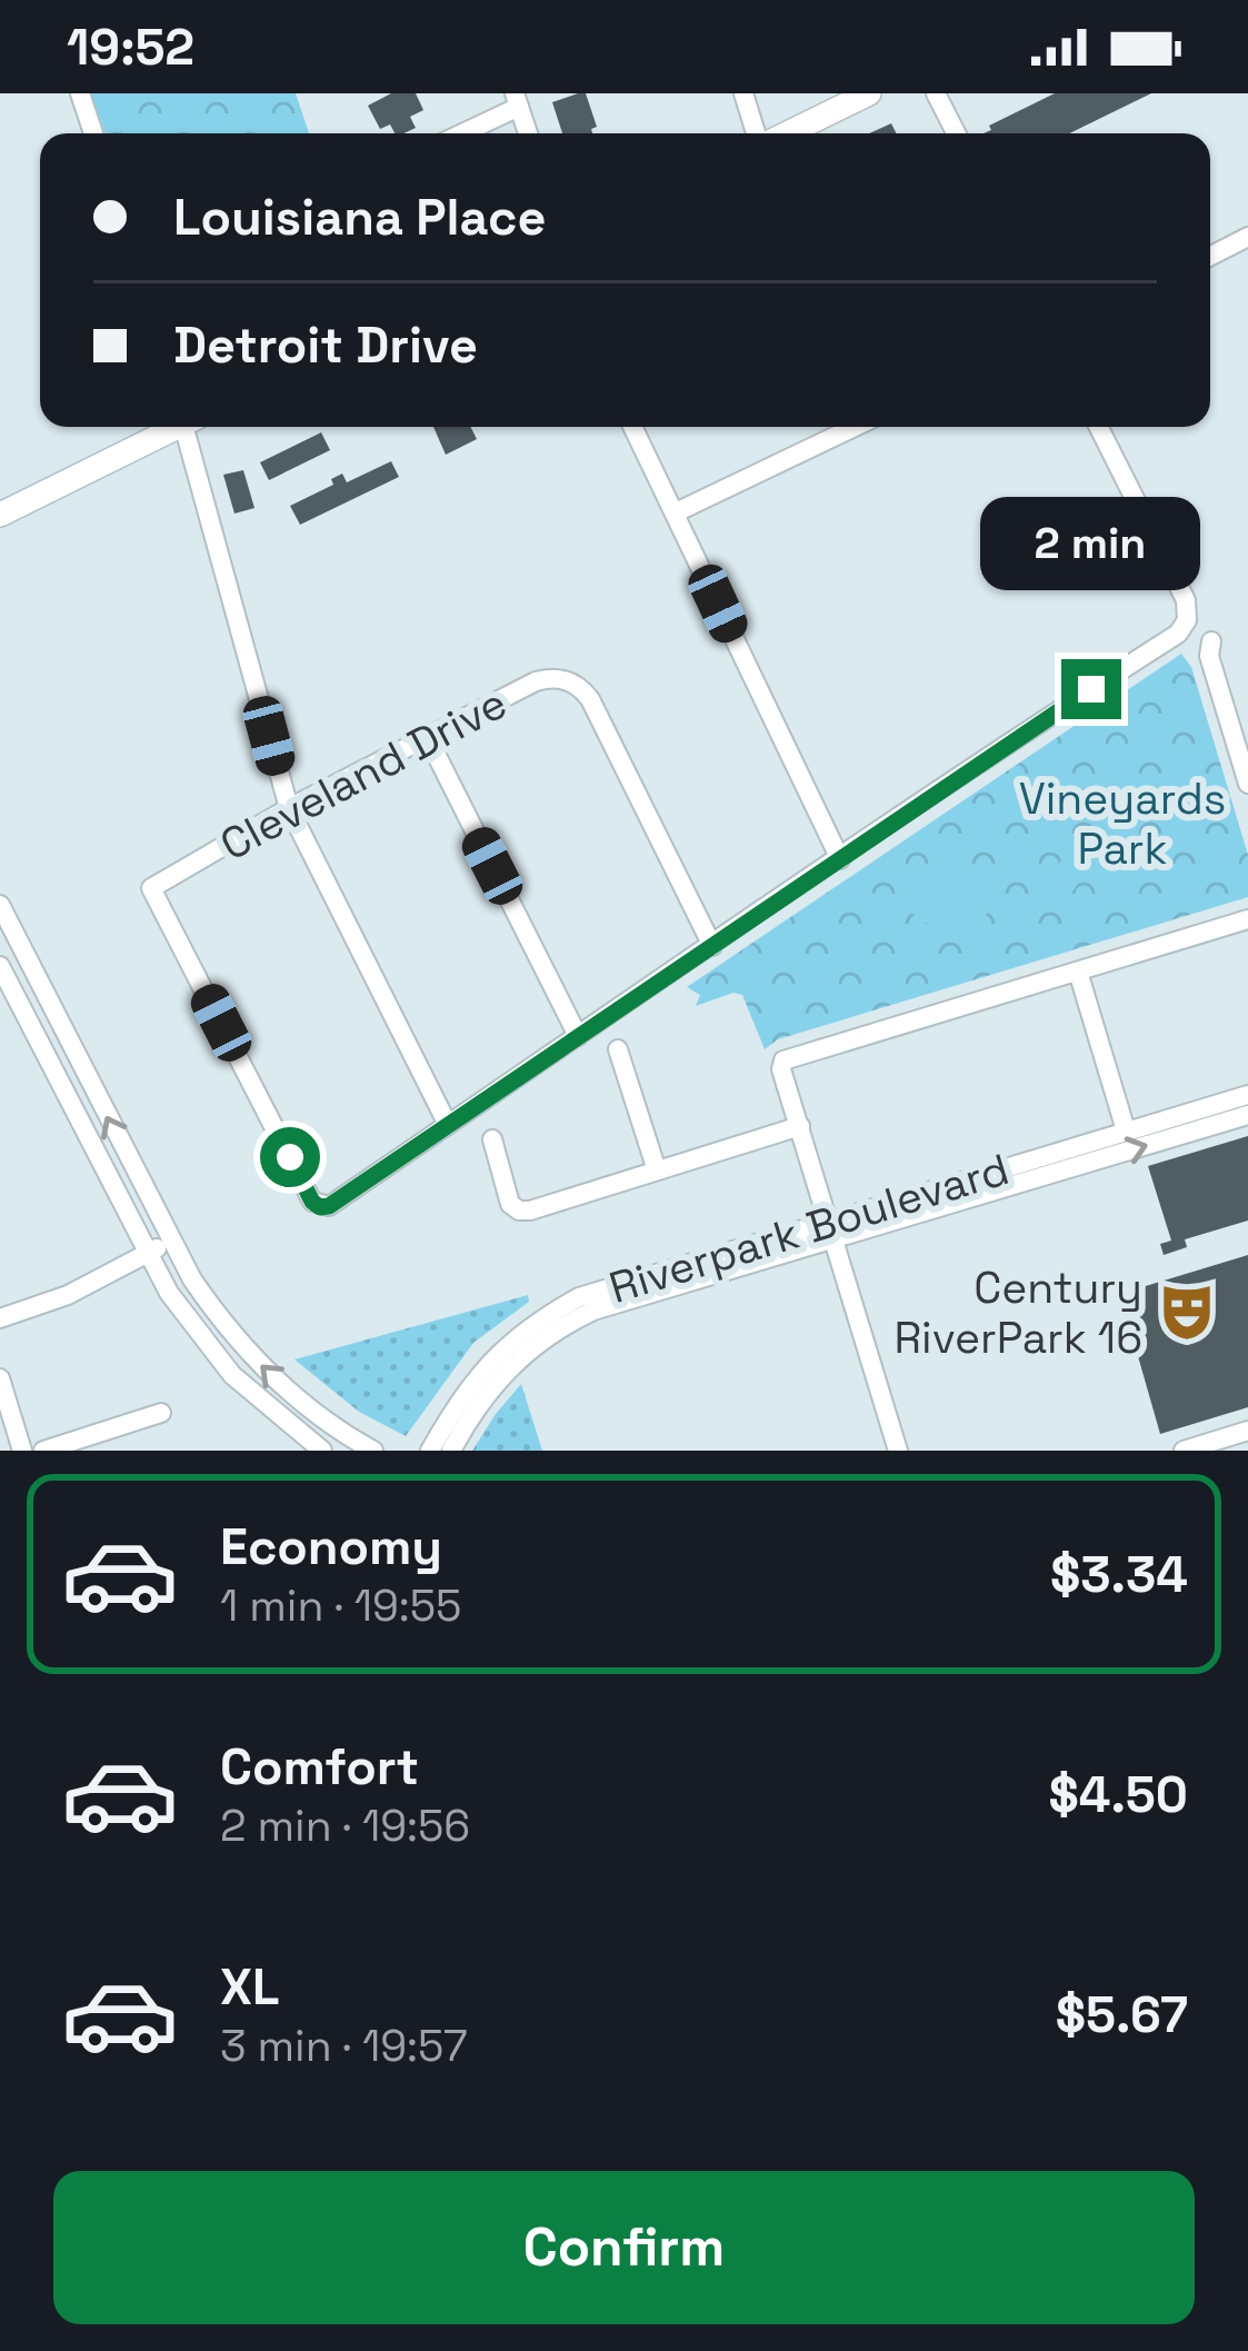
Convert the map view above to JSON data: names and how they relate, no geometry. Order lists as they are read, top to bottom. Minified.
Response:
{"streets":{"street":["Cleveland Drive","Riverpark Boulevard"]},"parks":["Vineyards Park"],"places":{"theatre":["Century RiverPark 16"]},"page":{"status":"19:52","banner":["Louisiana Place","Detroit Drive"],"bubble":"2 min","list":[{"name":"Economy","note":"1 min · 19:55","value":"$3.34"},{"name":"Comfort","note":"2 min · 19:56","value":"$4.50"},{"name":"XL","note":"3 min · 19:57","value":"$5.67"}],"buttons":"Confirm"}}
